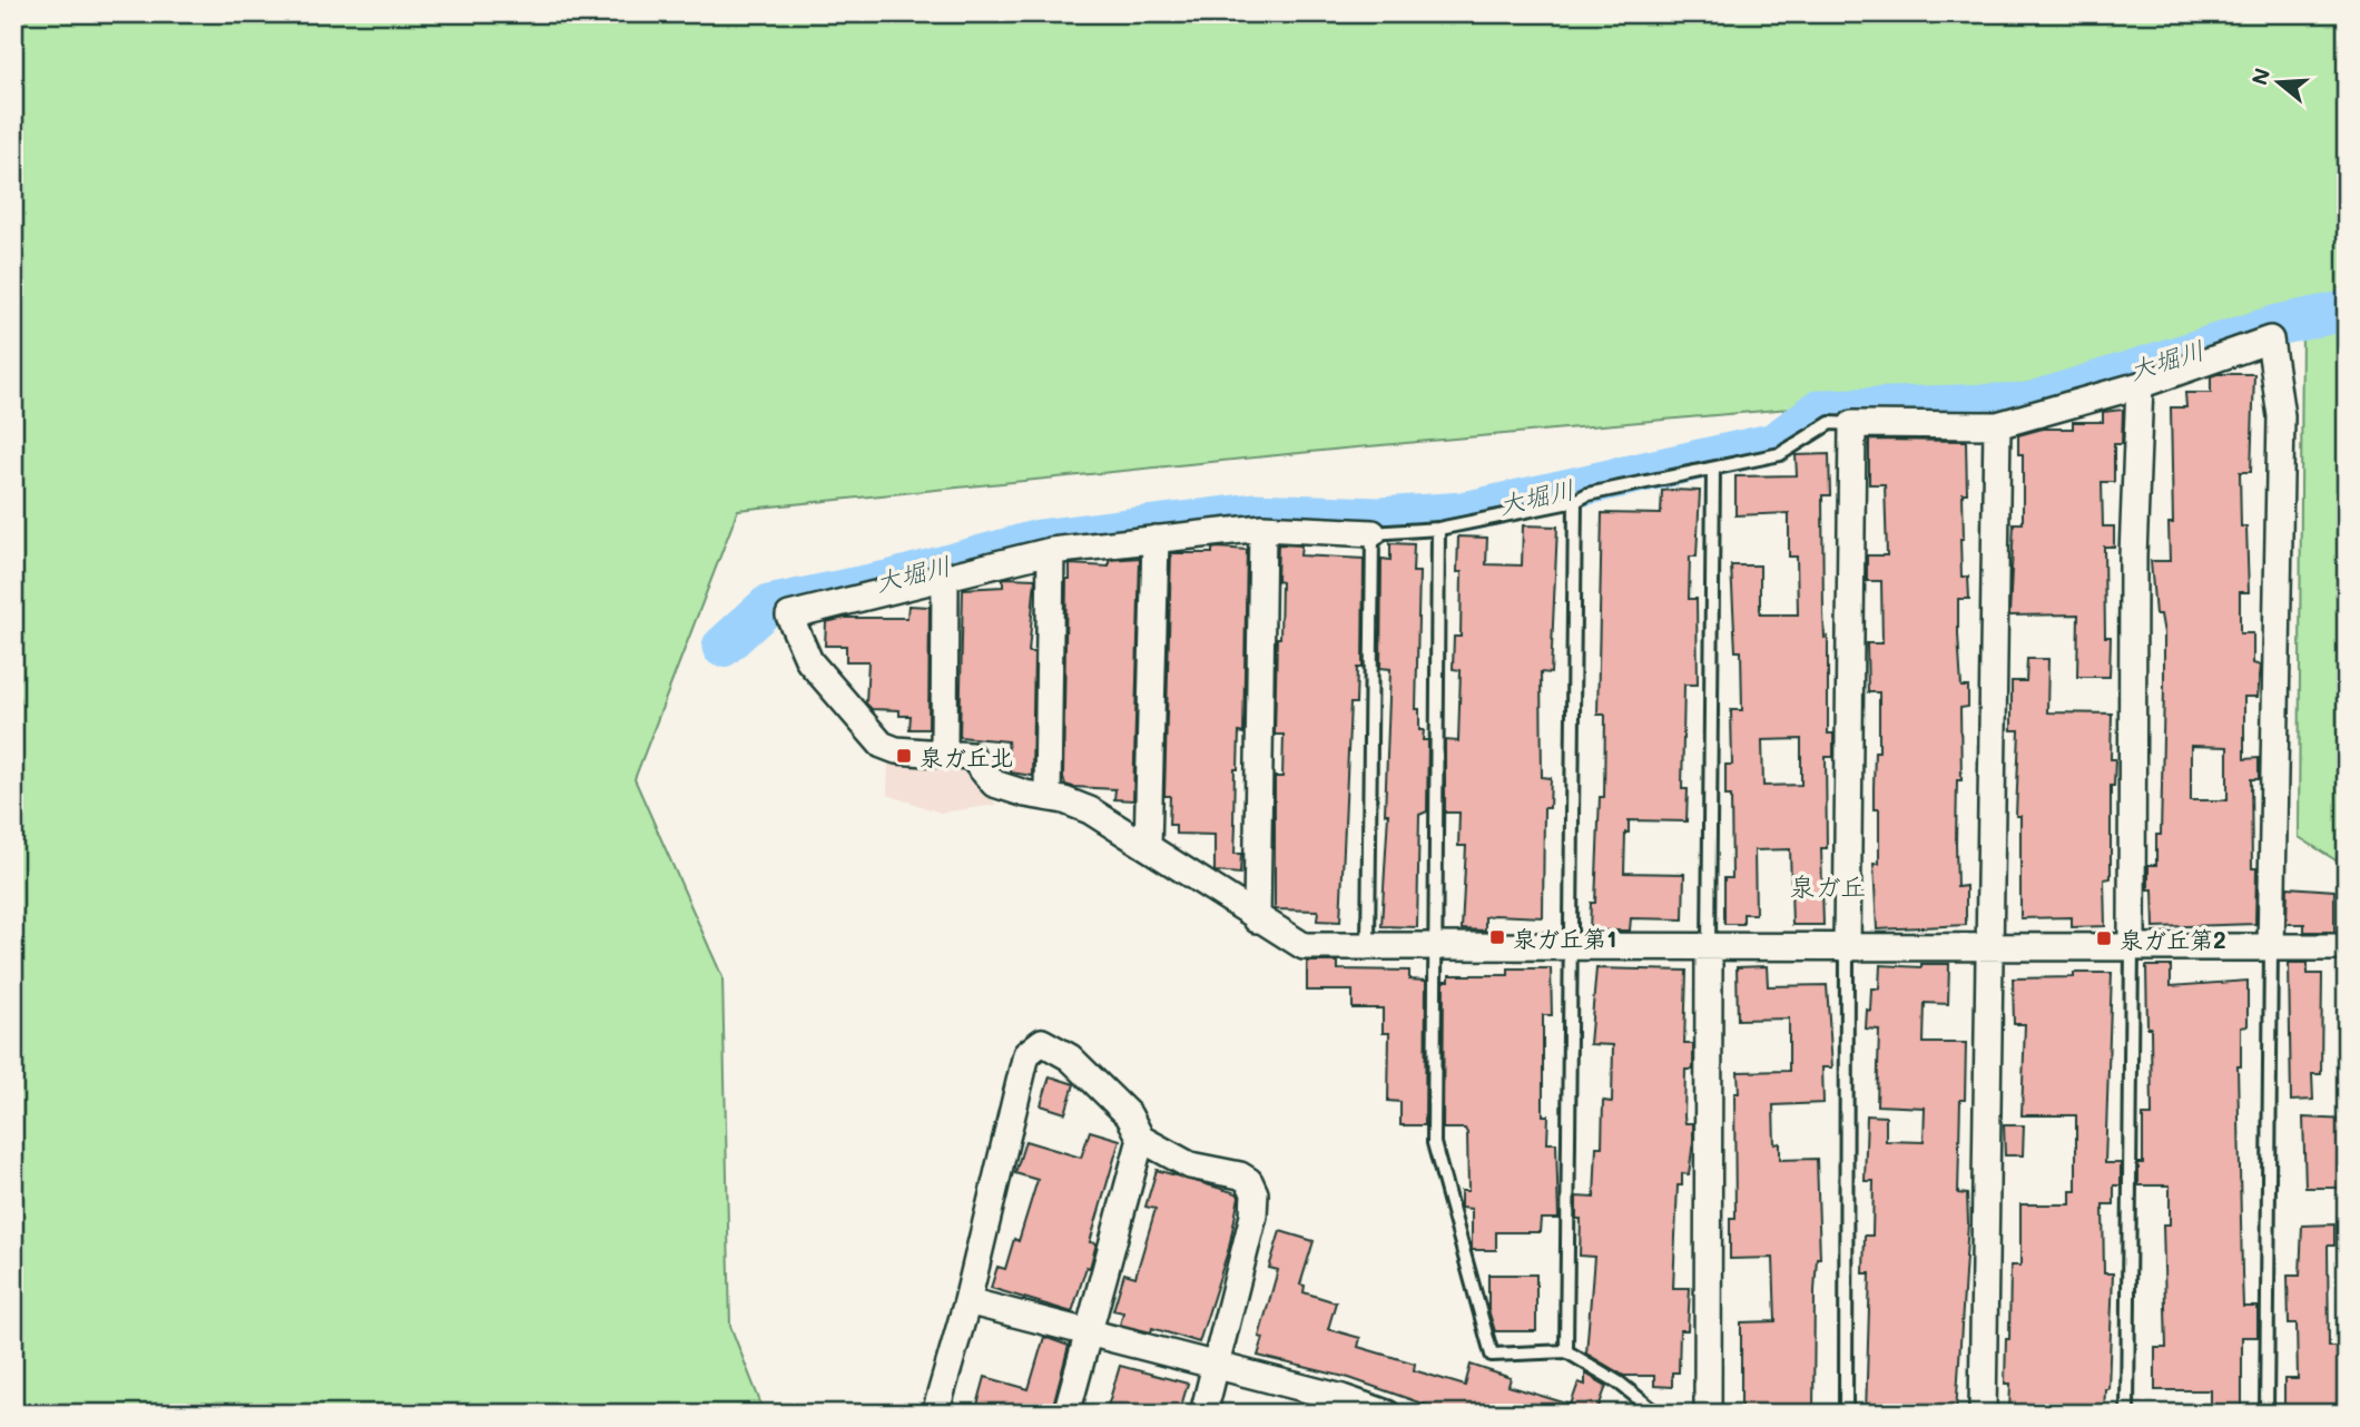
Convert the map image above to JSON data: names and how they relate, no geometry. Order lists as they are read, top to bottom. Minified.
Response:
{"districts":["泉ガ丘"],"water":["大堀川"],"places":{"transit":["泉ガ丘北","泉ガ丘第1","泉ガ丘第2"]},"north":"left"}
